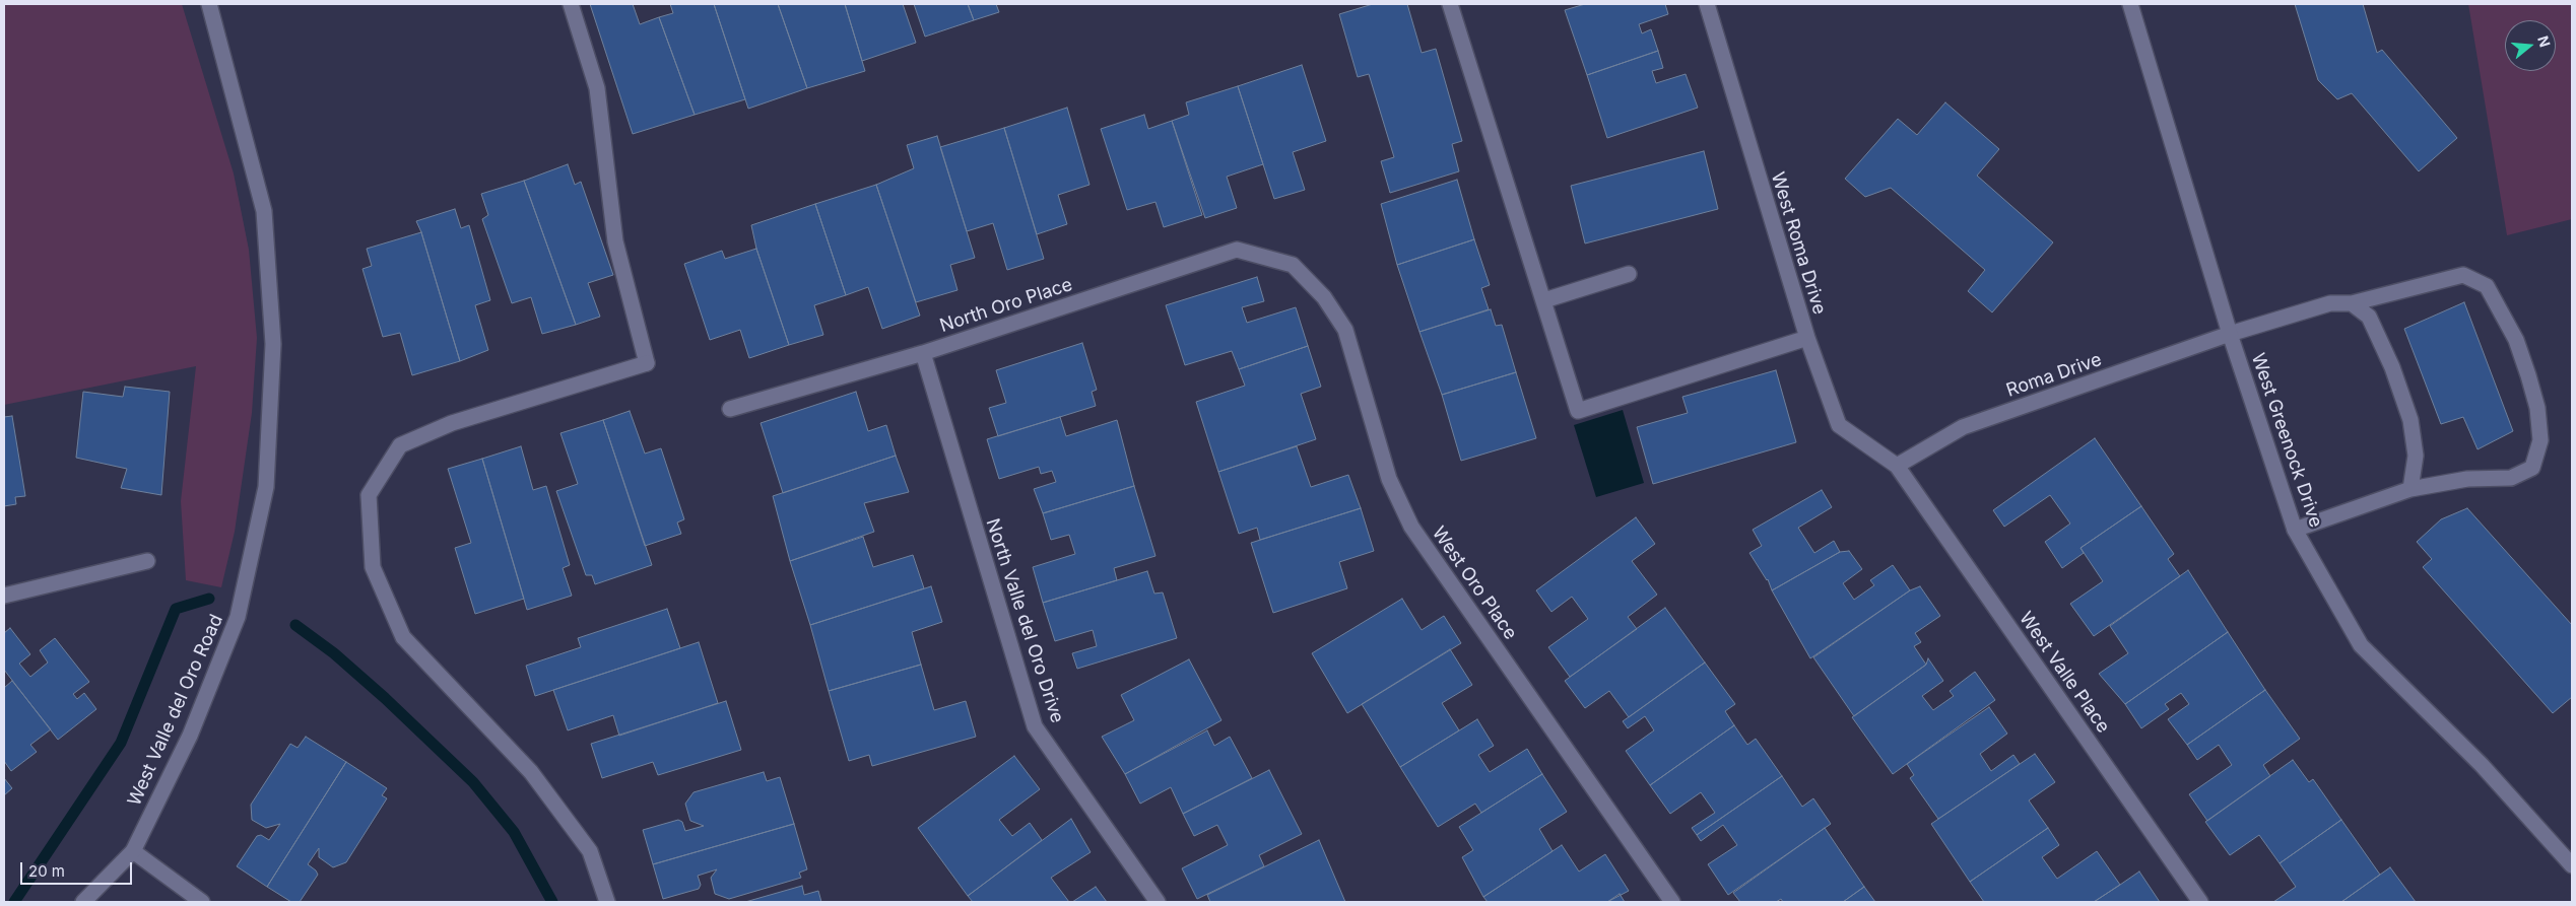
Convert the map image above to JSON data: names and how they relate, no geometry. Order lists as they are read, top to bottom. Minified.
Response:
{"streets":{"street":["West Roma Drive","North Oro Place","Roma Drive","West Greenock Drive","West Oro Place","North Valle del Oro Drive","West Valle Place","West Valle del Oro Road"]},"crossings":[["West Roma Drive","Roma Drive"],["West Roma Drive","West Valle Place"],["North Oro Place","West Oro Place"],["North Oro Place","North Valle del Oro Drive"],["Roma Drive","West Greenock Drive"],["Roma Drive","West Valle Place"]],"scale_bar":"20 m","north":"right"}
